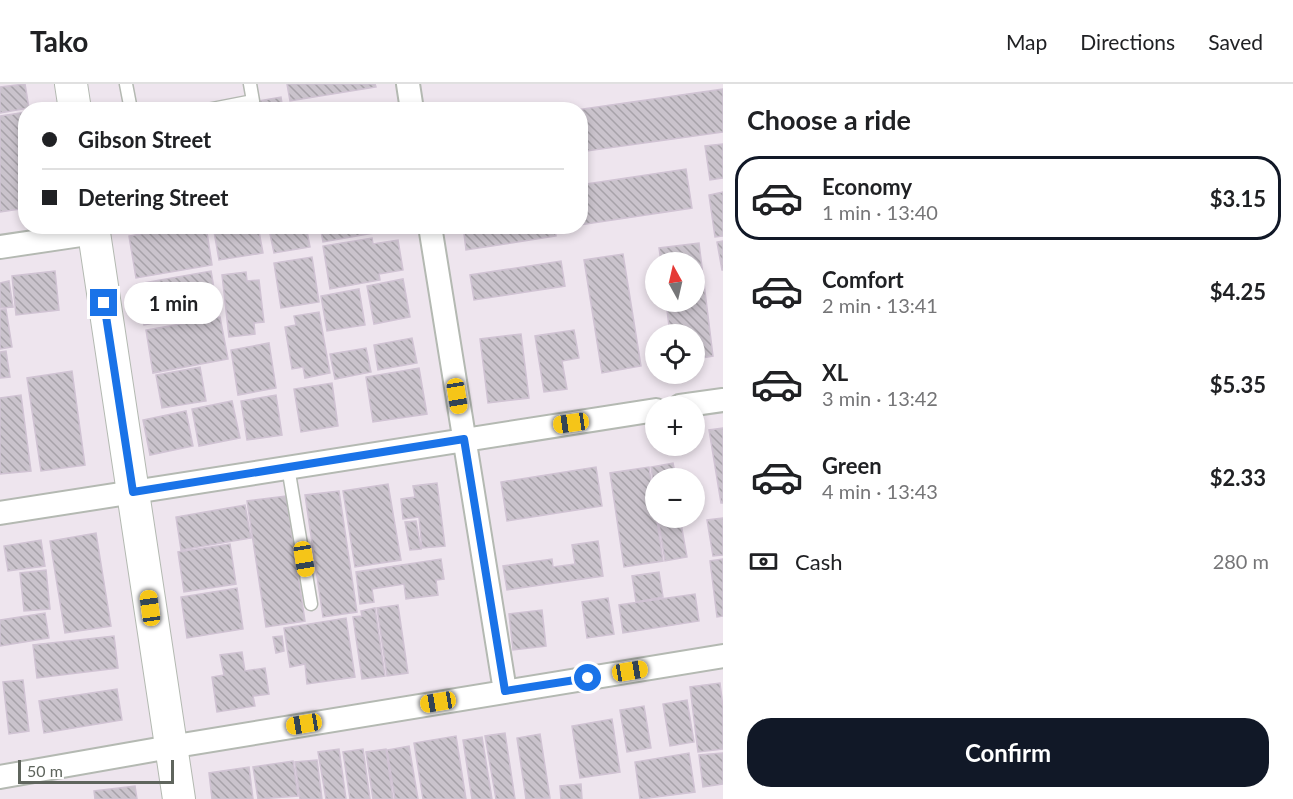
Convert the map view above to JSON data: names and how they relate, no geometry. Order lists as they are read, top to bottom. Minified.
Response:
{"scale_bar":"50 m","north":"top","page":{"header":"Tako","nav":["Map","Directions","Saved"],"heading":"Choose a ride","banner":["Gibson Street","Detering Street"],"list":[{"name":"Economy","note":"1 min · 13:40","value":"$3.15"},{"name":"Comfort","note":"2 min · 13:41","value":"$4.25"},{"name":"XL","note":"3 min · 13:42","value":"$5.35"},{"name":"Green","note":"4 min · 13:43","value":"$2.33"}],"map_buttons":["+","−"],"bubble":"1 min","pay":["Cash","280 m"],"buttons":"Confirm","scale":"50 m"}}
